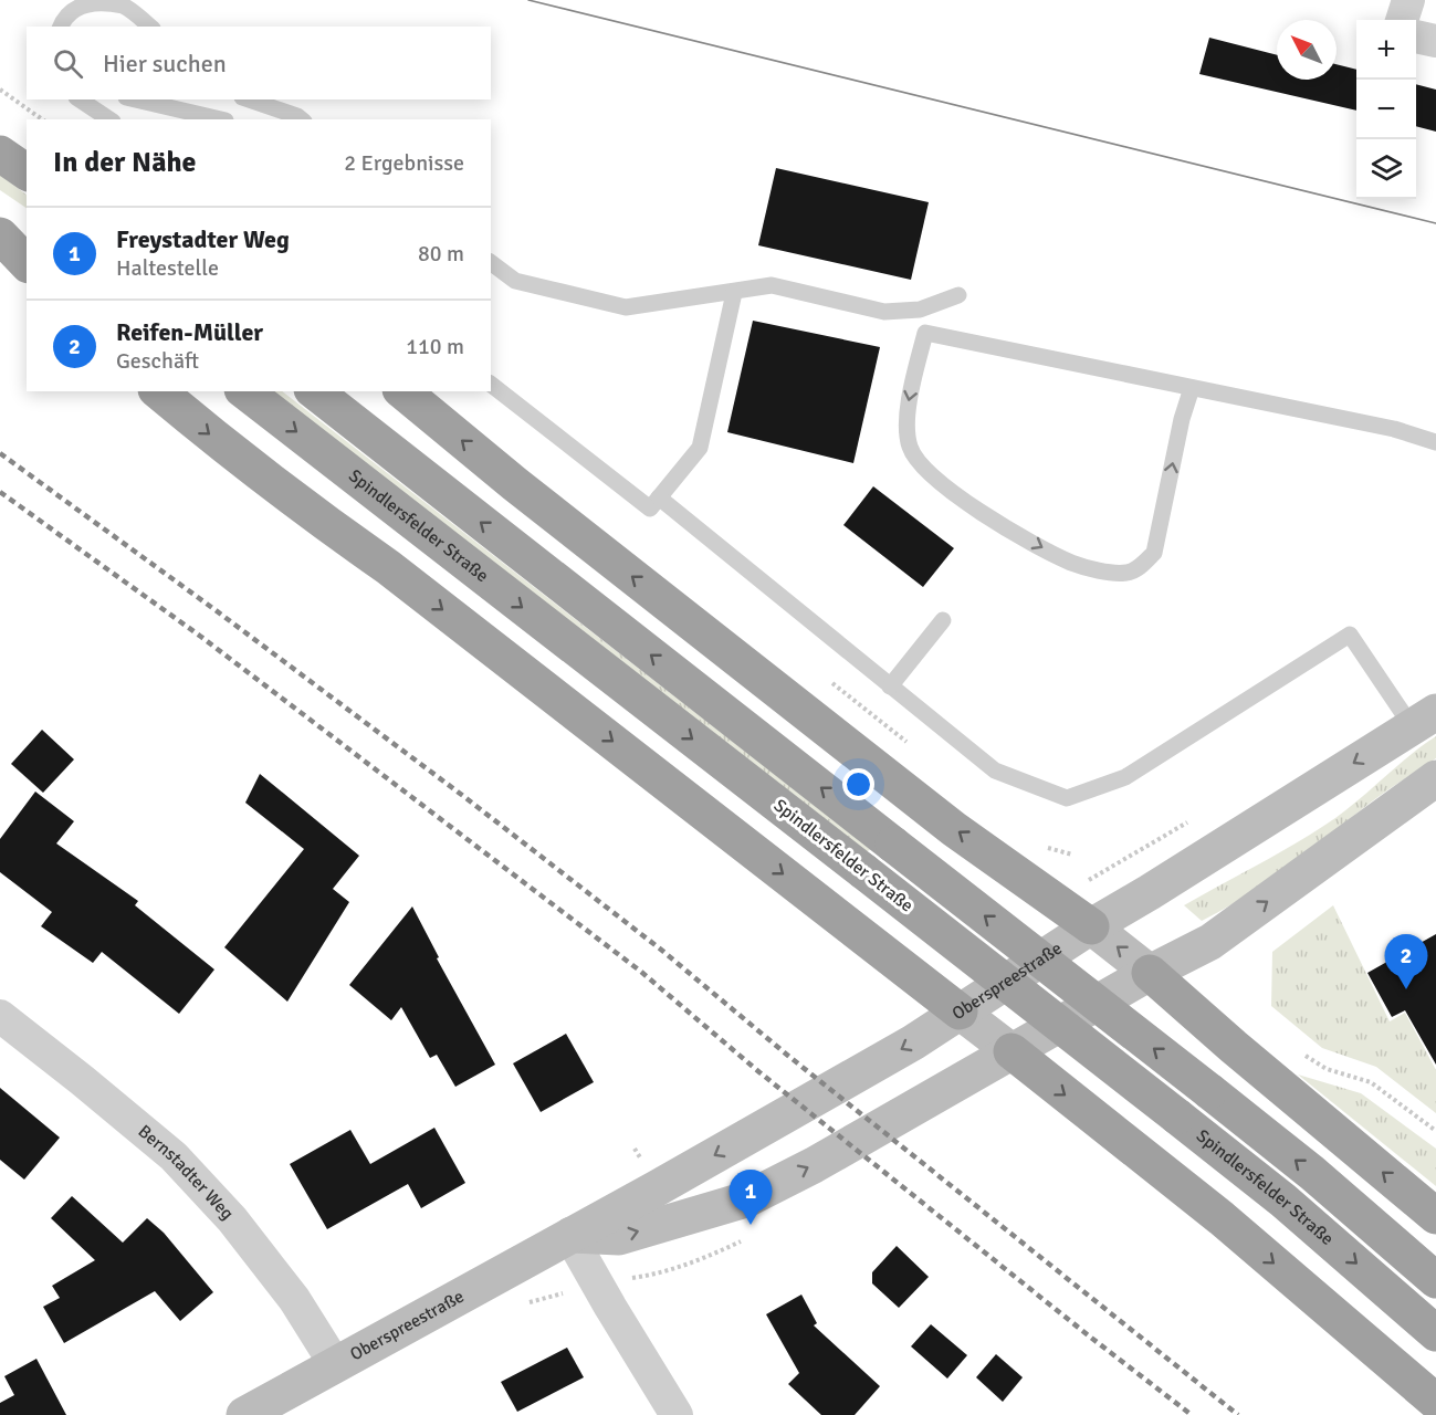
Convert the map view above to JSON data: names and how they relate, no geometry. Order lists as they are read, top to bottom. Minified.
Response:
{"streets":{"highway":["Spindlersfelder Straße"],"main road":["Oberspreestraße"],"street":["Bernstadter Weg"]},"crossings":[["Oberspreestraße","Bernstadter Weg"]],"north":"top left","page":{"map_buttons":["+","−"],"search":"Hier suchen","heading":["In der Nähe","2 Ergebnisse"],"list":[{"mark":"1","name":"Freystadter Weg","note":"Haltestelle","value":"80 m"},{"mark":"2","name":"Reifen-Müller","note":"Geschäft","value":"110 m"}],"pins":["2","1"]}}
